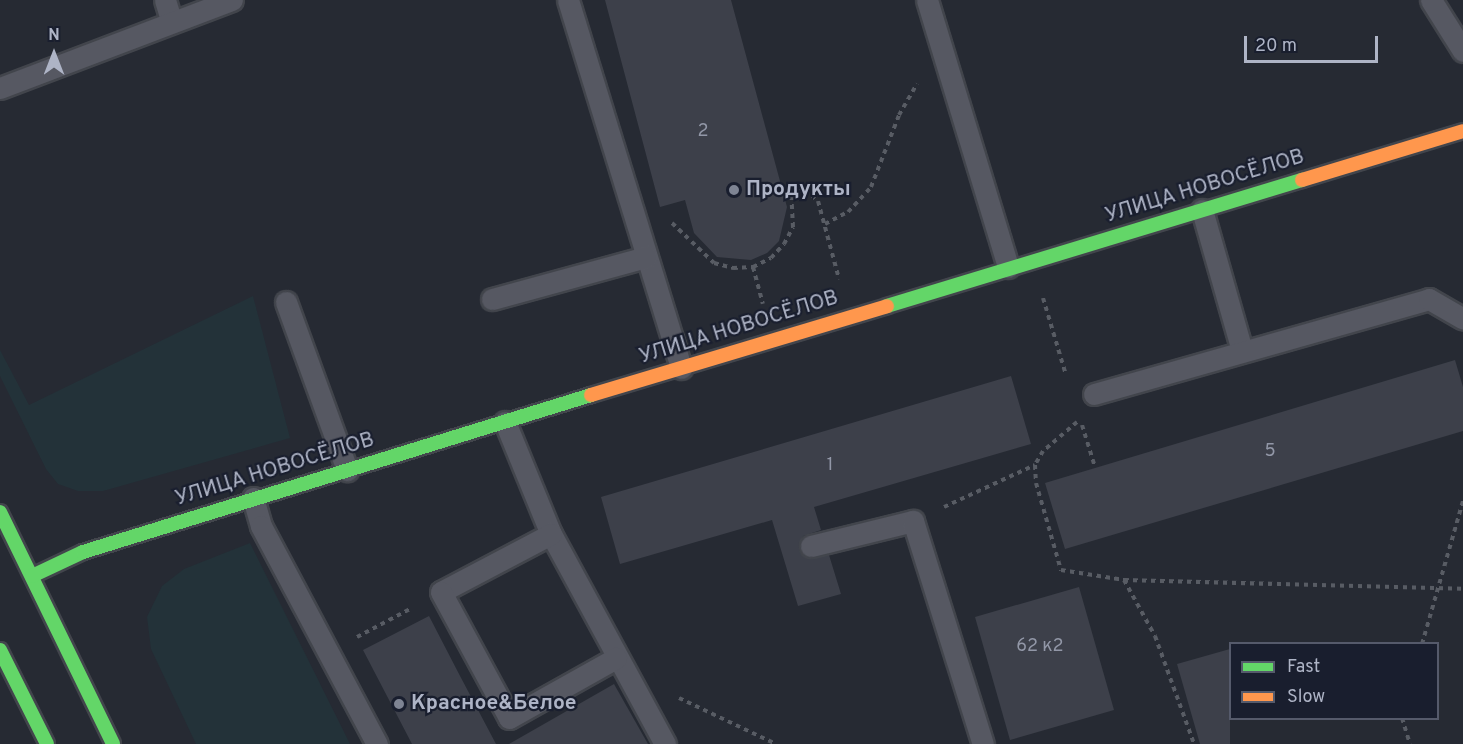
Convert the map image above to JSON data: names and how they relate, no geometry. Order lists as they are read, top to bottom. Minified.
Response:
{"streets":{"street":["УЛИЦА НОВОСЁЛОВ"]},"places":["Продукты","Красное&Белое"],"house_numbers":["2","5","1","62 к2"],"legend":["Fast","Slow"],"scale_bar":"20 m","north":"top"}
